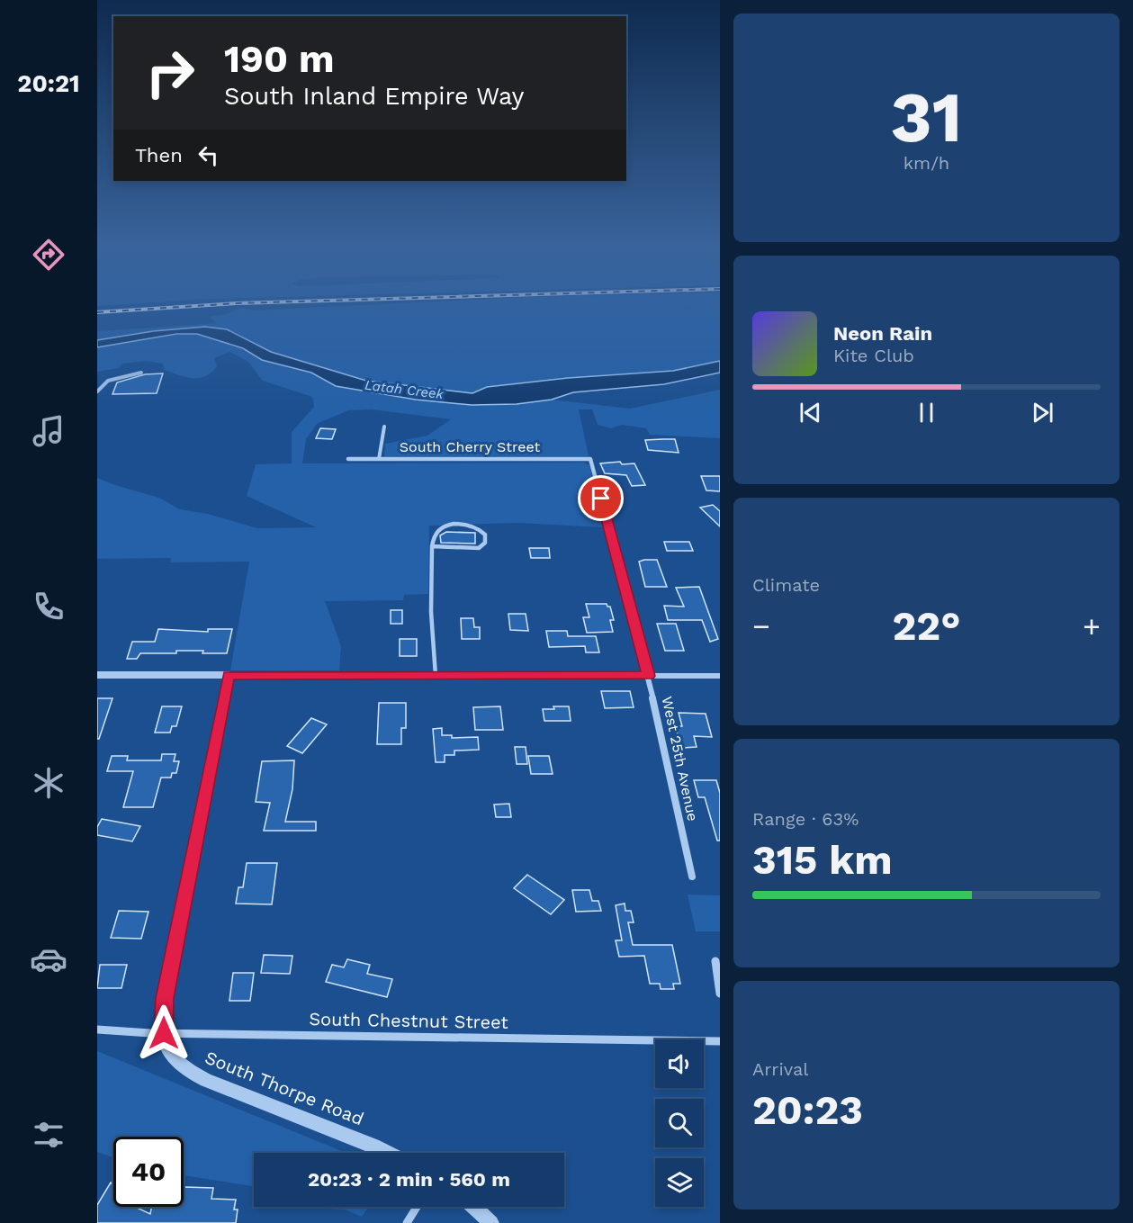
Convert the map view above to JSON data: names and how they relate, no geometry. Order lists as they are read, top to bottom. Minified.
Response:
{"streets":{"street":["South Cherry Street","West 25th Avenue","South Chestnut Street","South Thorpe Road"]},"crossings":[["South Cherry Street","West 25th Avenue"],["South Chestnut Street","South Thorpe Road"]],"water":["Latah Creek"],"page":{"tabs":"20:21","tile":[["31","km/h"],"Climate",["Range · 63%","315 km"],["Arrival","20:23"]],"turn":["190 m","South Inland Empire Way"],"then":"Then","song":["Neon Rain","Kite Club"],"heat":["−","22°","+"],"limit":"40","trip":"20:23 · 2 min · 560 m"}}
